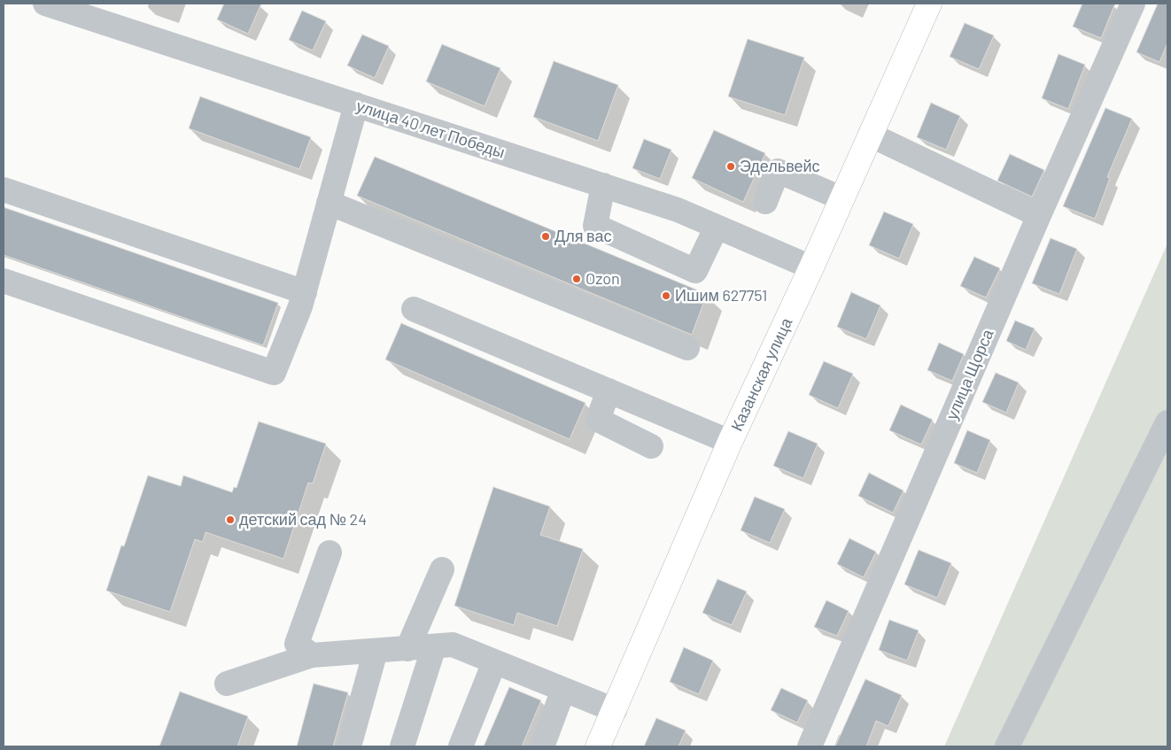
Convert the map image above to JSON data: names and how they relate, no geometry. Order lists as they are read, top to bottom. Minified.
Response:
{"streets":{"main road":["Казанская улица"],"street":["улица 40 лет Победы","улица Щорса"]},"crossings":[["улица 40 лет Победы","Казанская улица"]],"places":["Эдельвейс","Для вас","Ozon","Ишим 627751","детский сад № 24"]}
